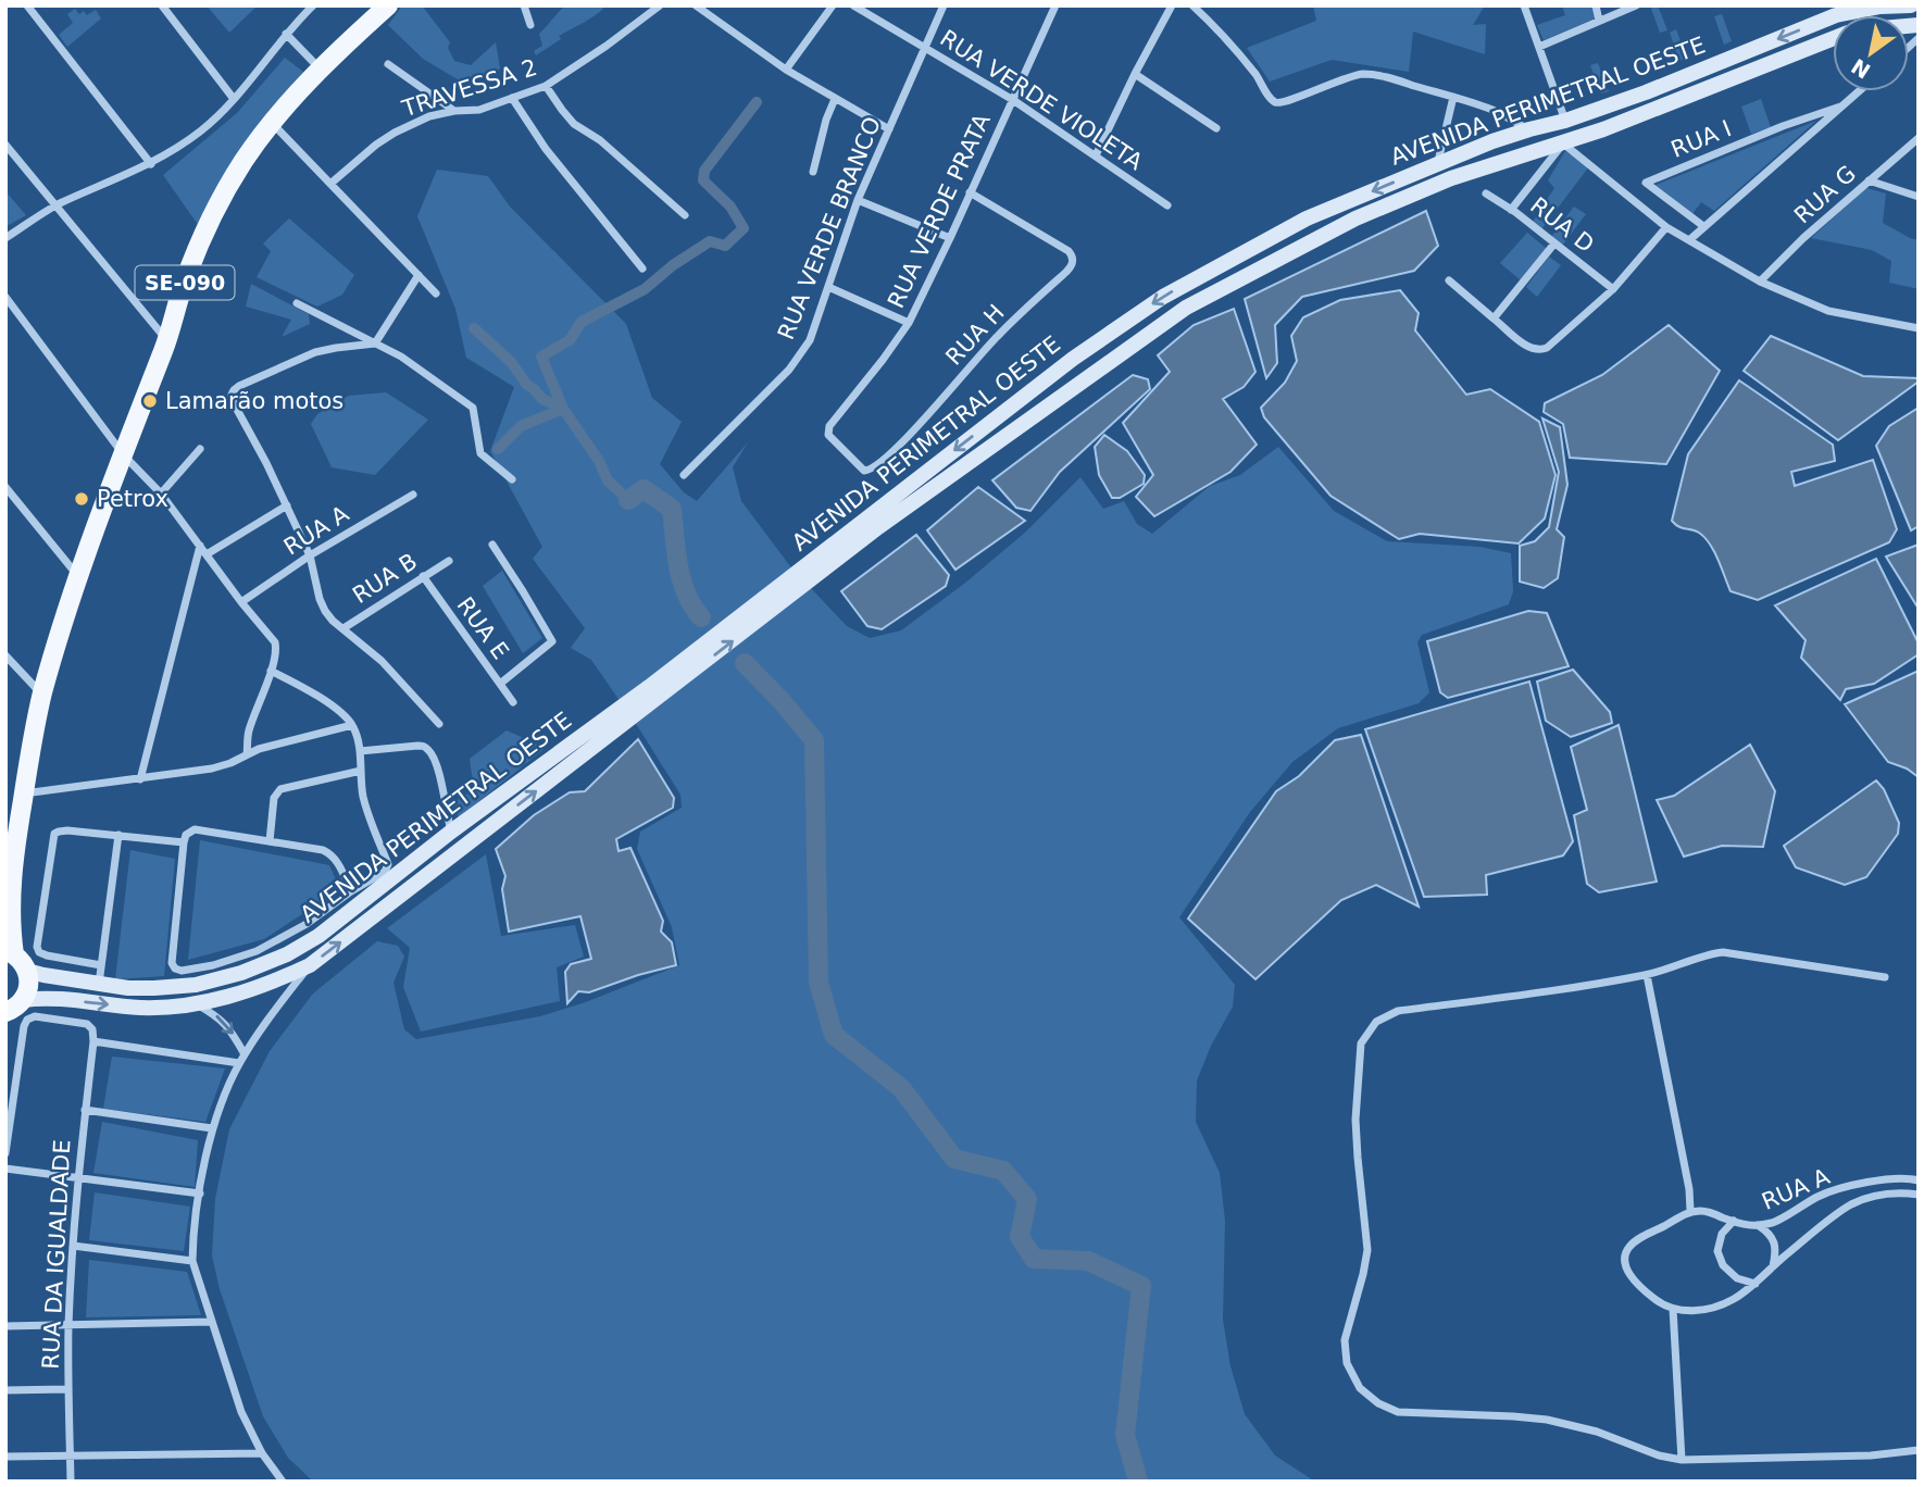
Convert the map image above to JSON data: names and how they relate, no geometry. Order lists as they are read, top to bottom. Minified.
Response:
{"streets":{"main road":["AVENIDA PERIMETRAL OESTE","SE-090"],"street":["TRAVESSA 2","RUA VERDE VIOLETA","RUA I","RUA G","RUA VERDE PRATA","RUA D","RUA VERDE BRANCO","RUA H","RUA A","RUA B","RUA E","RUA DA IGUALDADE"]},"crossings":[["RUA VERDE VIOLETA","RUA VERDE PRATA"],["RUA VERDE VIOLETA","RUA VERDE BRANCO"],["AVENIDA PERIMETRAL OESTE","SE-090"],["RUA VERDE PRATA","RUA H"],["RUA B","RUA E"]],"places":["Lamarão motos","Petrox"],"north":"bottom left"}
